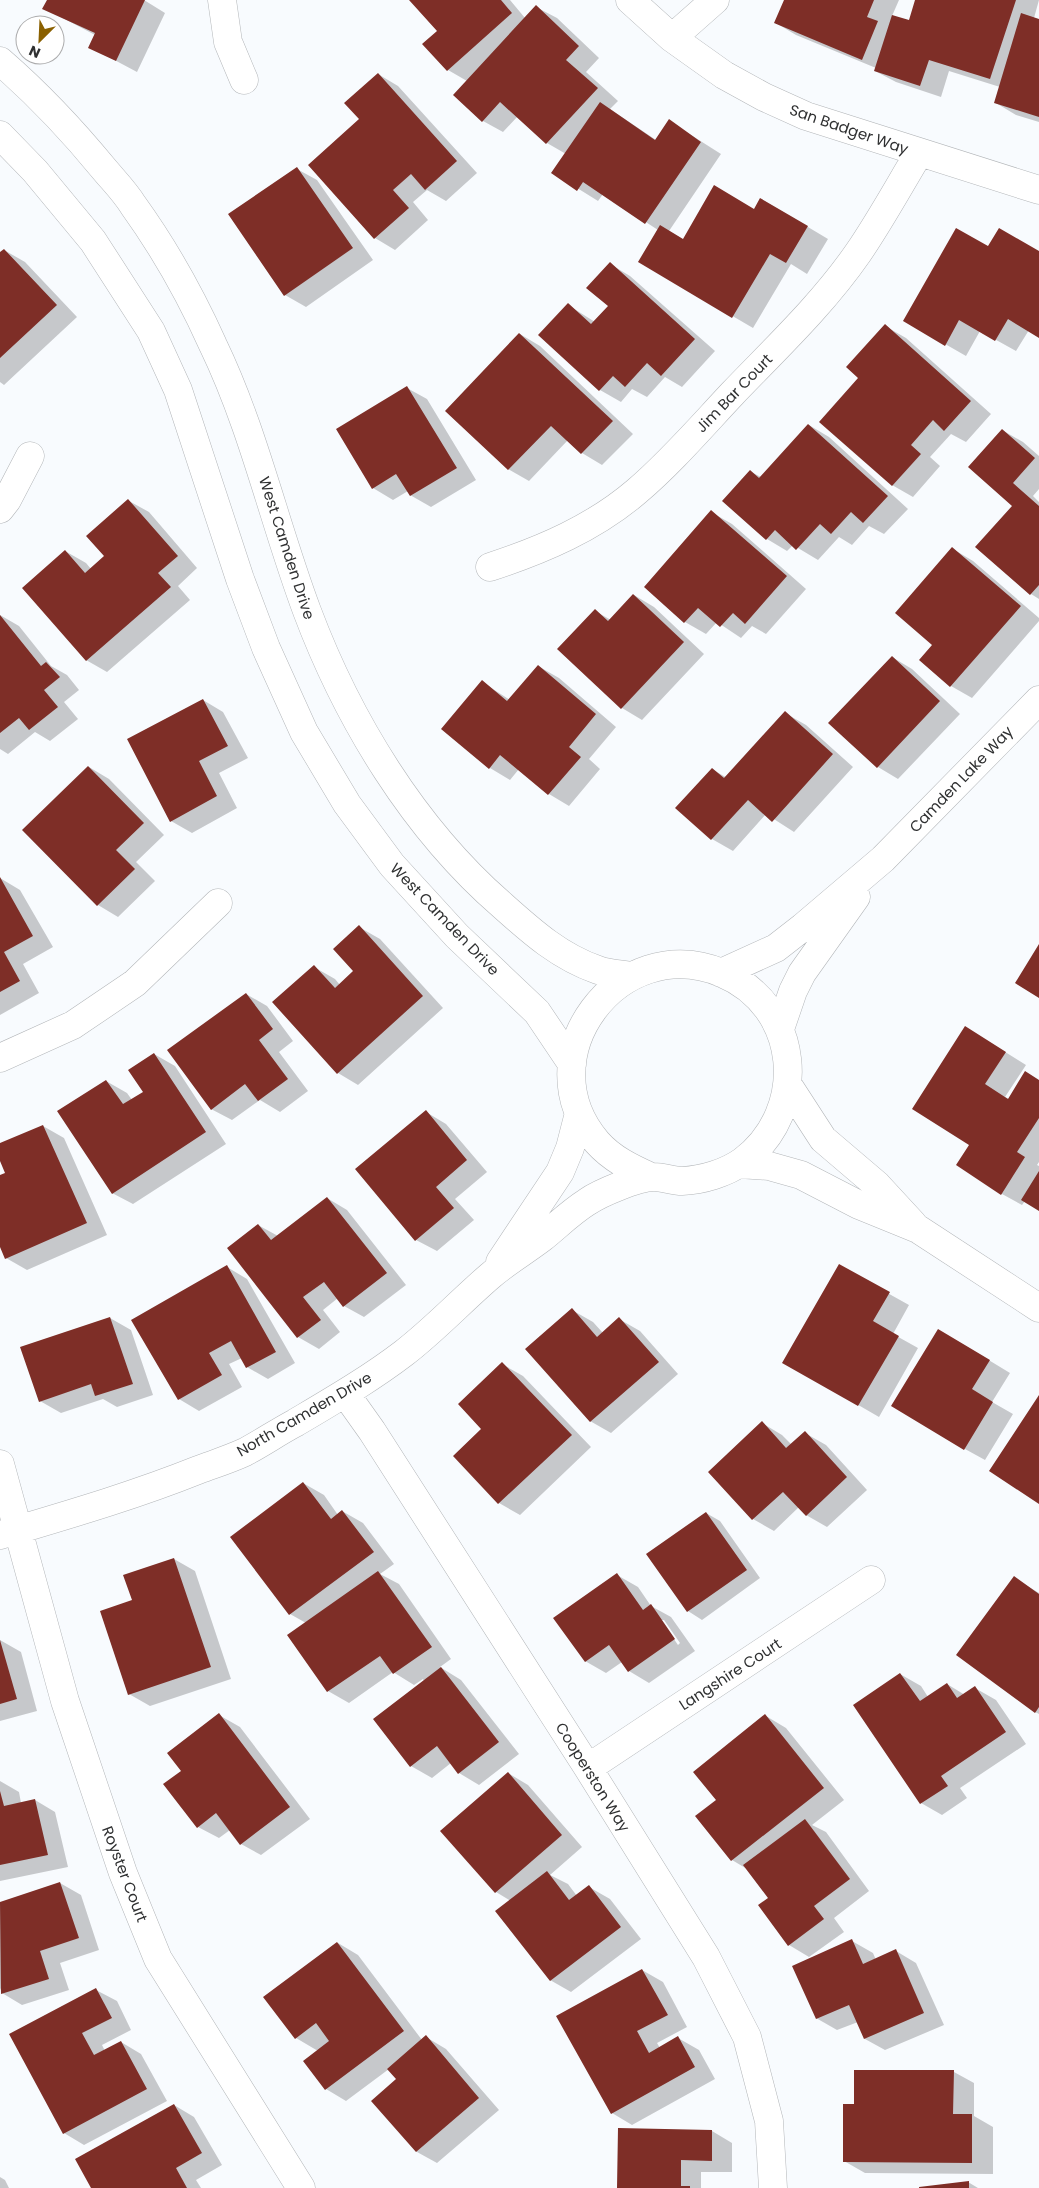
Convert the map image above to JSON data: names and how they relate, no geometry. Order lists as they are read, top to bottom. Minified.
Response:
{"streets":{"street":["San Badger Way","Jim Bar Court","West Camden Drive","Camden Lake Way","North Camden Drive","Langshire Court","Cooperston Way","Royster Court"]},"crossings":[["San Badger Way","Jim Bar Court"],["North Camden Drive","Cooperston Way"],["North Camden Drive","Royster Court"],["Langshire Court","Cooperston Way"]],"north":"bottom left"}
